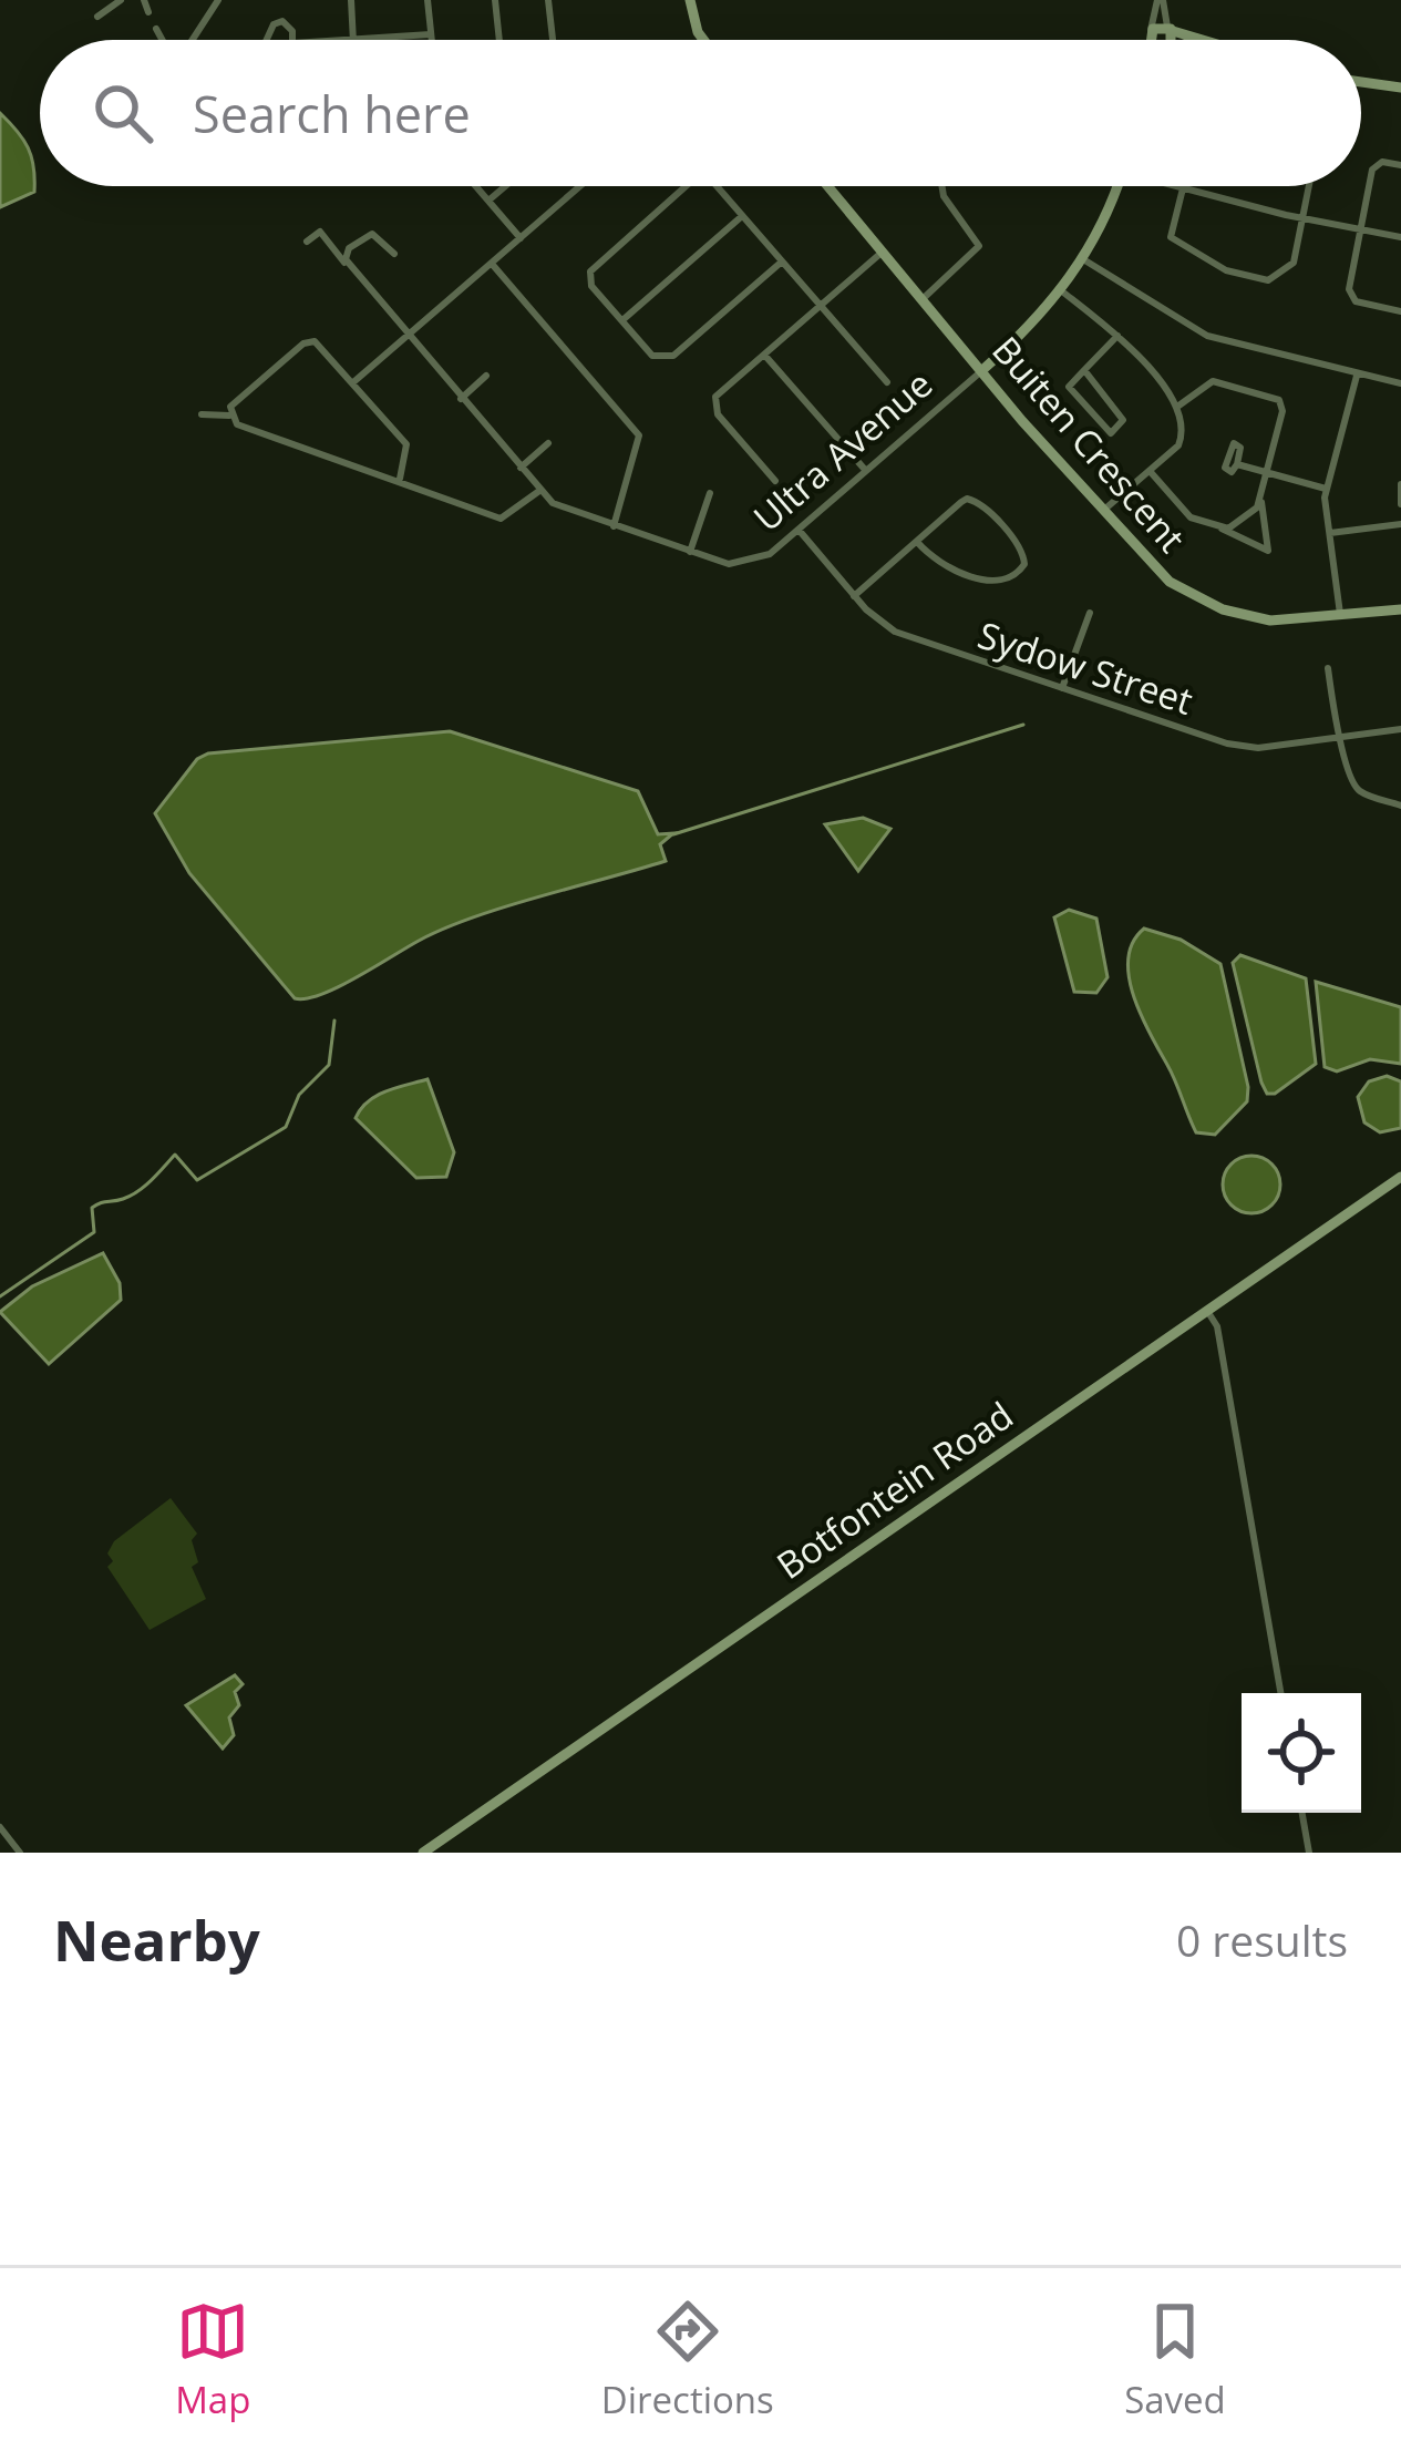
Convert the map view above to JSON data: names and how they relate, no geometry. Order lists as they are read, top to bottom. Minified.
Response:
{"streets":{"street":["Buiten Crescent","Ultra Avenue","Sydow Street","Botfontein Road"]},"crossings":[["Buiten Crescent","Ultra Avenue"],["Ultra Avenue","Sydow Street"]],"page":{"search":"Search here","heading":["Nearby","0 results"],"nav":["Map","Directions","Saved"]}}
